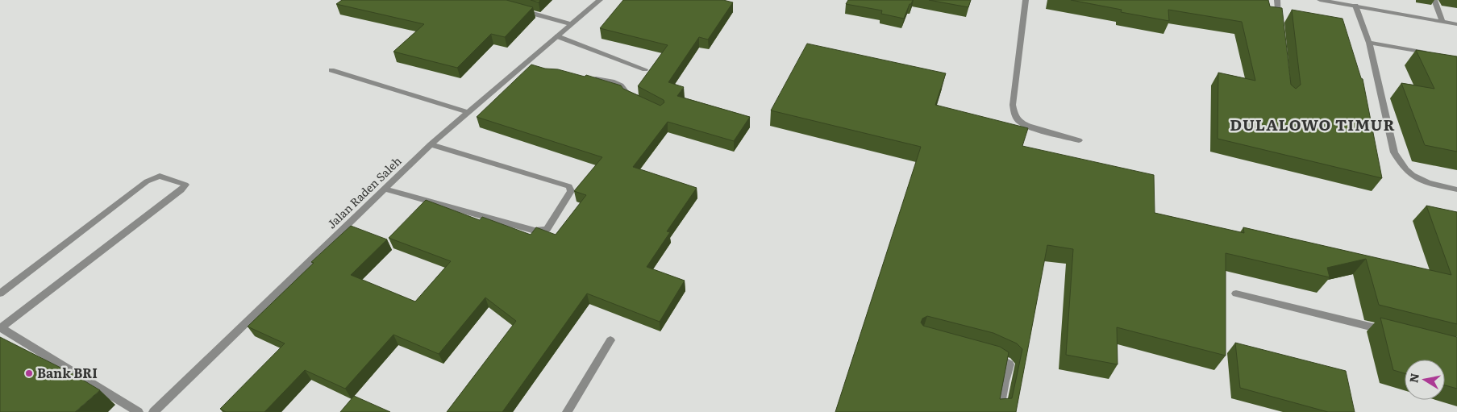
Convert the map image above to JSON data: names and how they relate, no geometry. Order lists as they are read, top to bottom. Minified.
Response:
{"streets":{"street":["Jalan Raden Saleh"]},"districts":["DULALOWO TIMUR"],"places":["Bank BRI"],"north":"left"}
